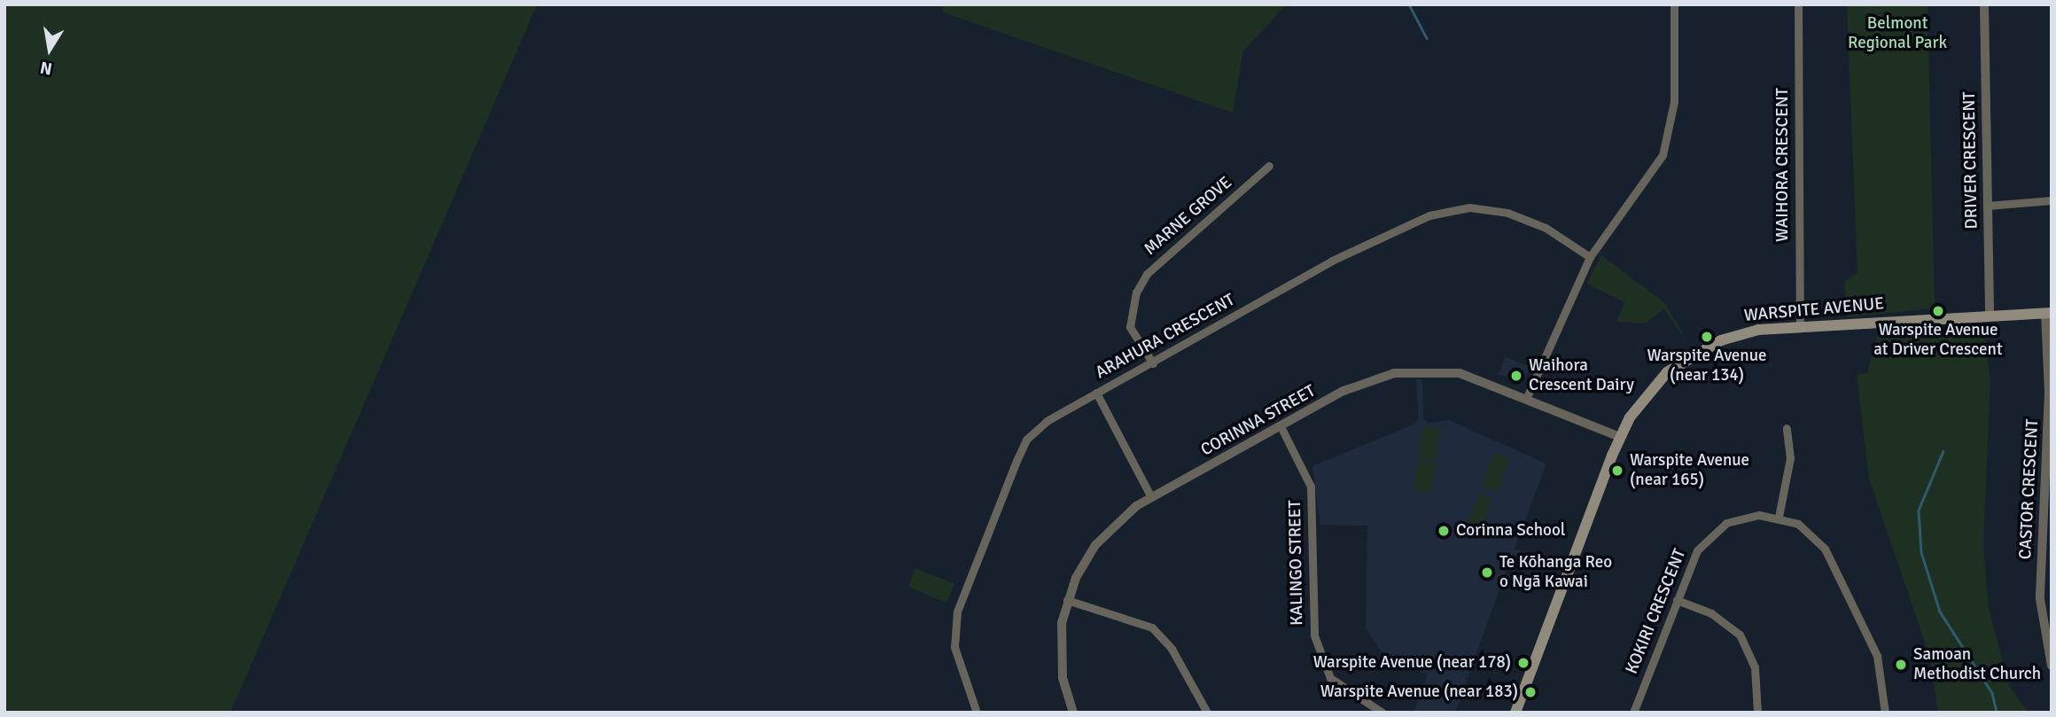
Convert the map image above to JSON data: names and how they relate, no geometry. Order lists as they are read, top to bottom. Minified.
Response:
{"streets":{"main road":["WARSPITE AVENUE"],"street":["DRIVER CRESCENT","WAIHORA CRESCENT","MARNE GROVE","ARAHURA CRESCENT","CORINNA STREET","CASTOR CRESCENT","KALINGO STREET","KOKIRI CRESCENT"]},"crossings":[["DRIVER CRESCENT","WARSPITE AVENUE"],["WAIHORA CRESCENT","WARSPITE AVENUE"],["MARNE GROVE","ARAHURA CRESCENT"],["WARSPITE AVENUE","CORINNA STREET"],["WARSPITE AVENUE","CASTOR CRESCENT"],["CORINNA STREET","KALINGO STREET"]],"parks":["Belmont Regional Park"],"places":["Warspite Avenue at Driver Crescent","Warspite Avenue (near 134)","Waihora Crescent Dairy","Warspite Avenue (near 165)","Corinna School","Te Kōhanga Reo o Ngā Kawai","Warspite Avenue (near 178)","Samoan Methodist Church","Warspite Avenue (near 183)"],"north":"bottom"}
